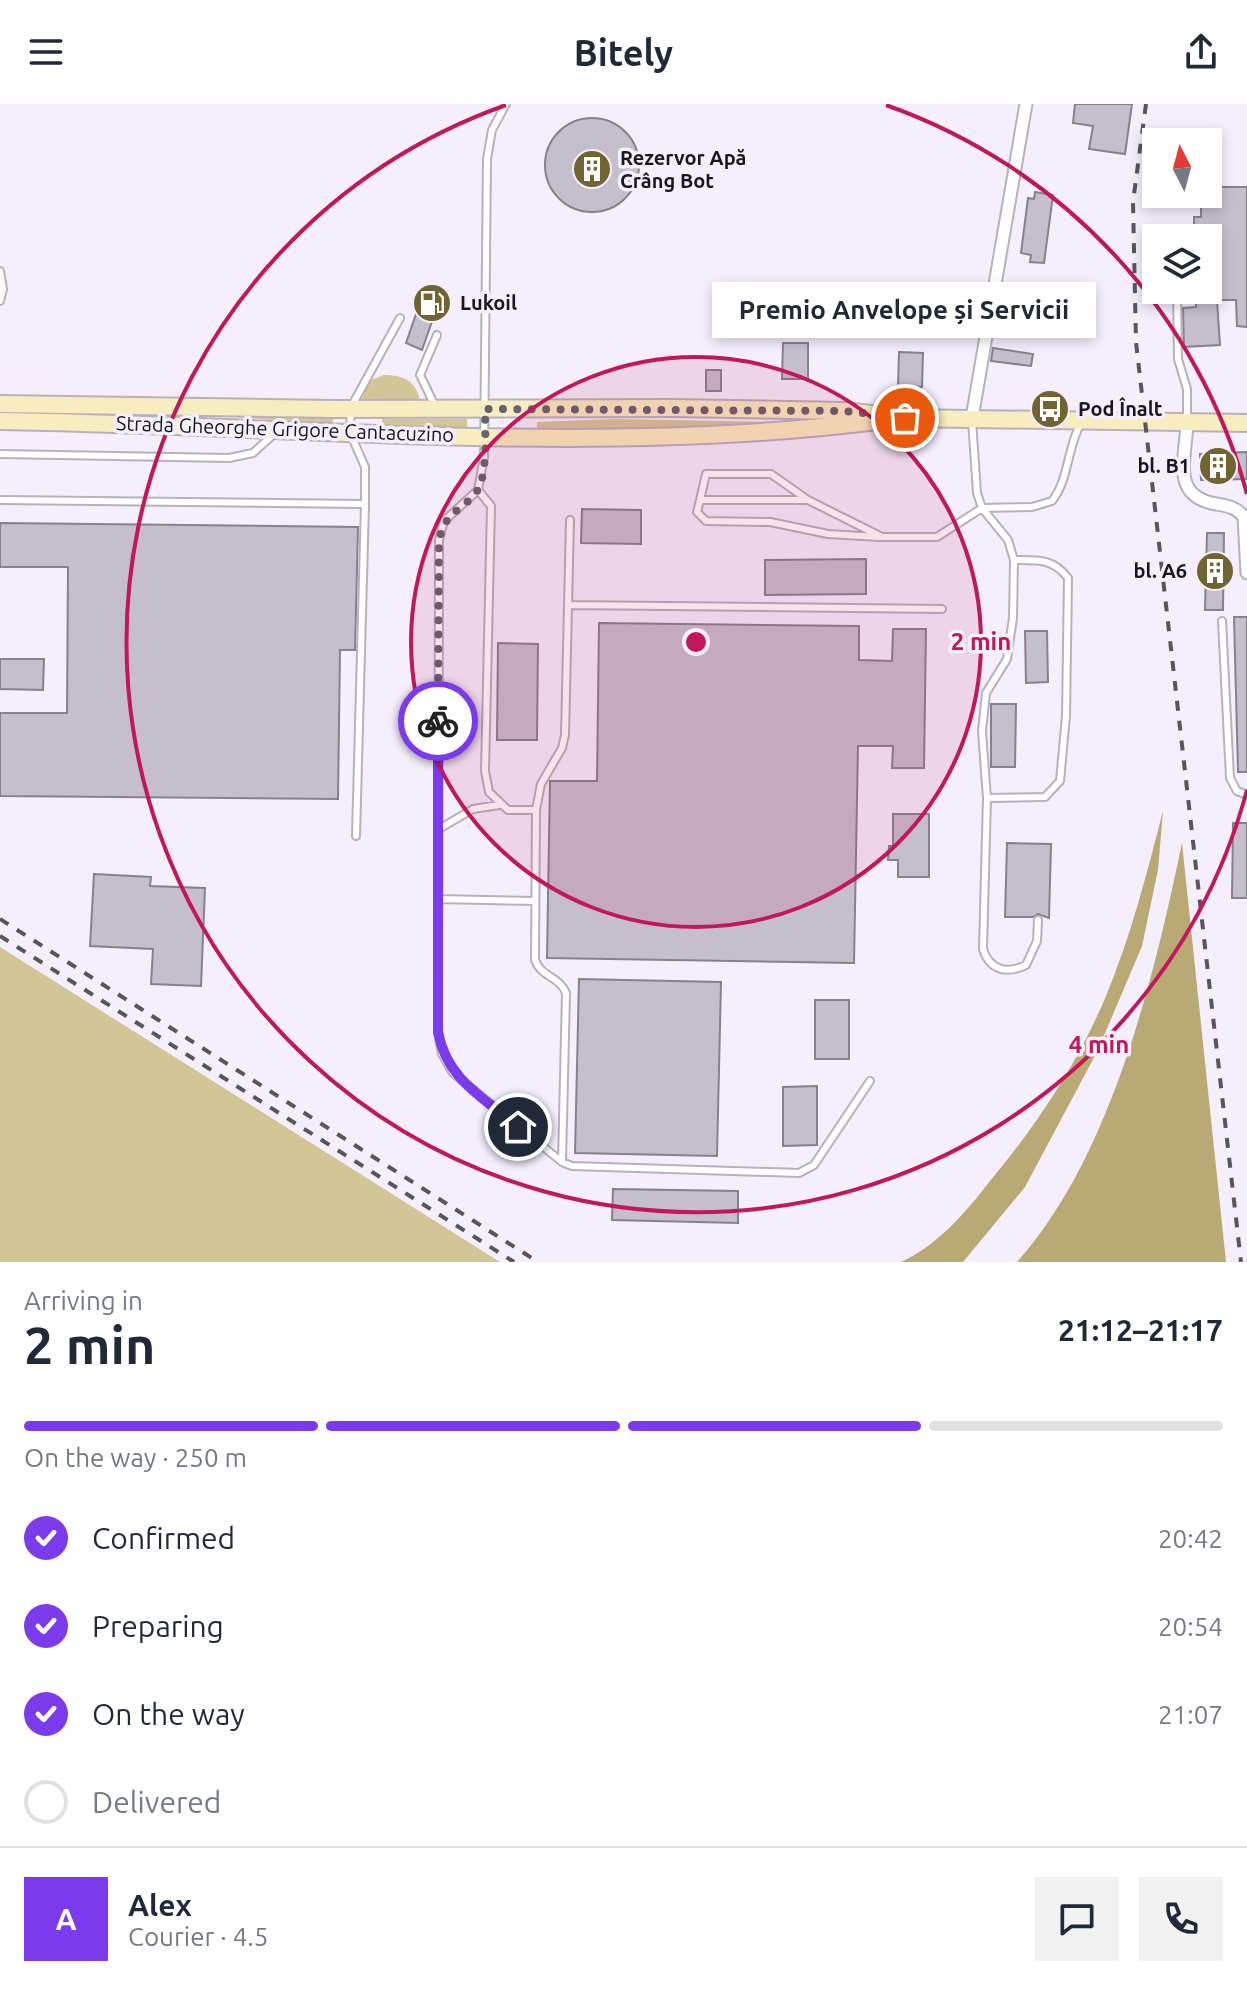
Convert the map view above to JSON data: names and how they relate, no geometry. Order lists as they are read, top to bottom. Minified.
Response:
{"streets":{"main road":["Strada Gheorghe Grigore Cantacuzino"]},"places":{"building":["Rezervor Apă Crâng Bot","bl. B1","bl. A6"],"fuel station":["Lukoil"],"bus stop":["Pod Înalt"],"other":["Premio Anvelope și Servicii"]},"north":"top","page":{"header":"Bitely","bubble":"Premio Anvelope și Servicii","heading":["2 min","Arriving in","21:12–21:17"],"panel":["Alex","Courier · 4.5"],"bar":"On the way · 250 m","list":[["Confirmed","20:42"],["Preparing","20:54"],["On the way","21:07"],"Delivered"],"round":"A"},"rings":["2 min","4 min"]}
